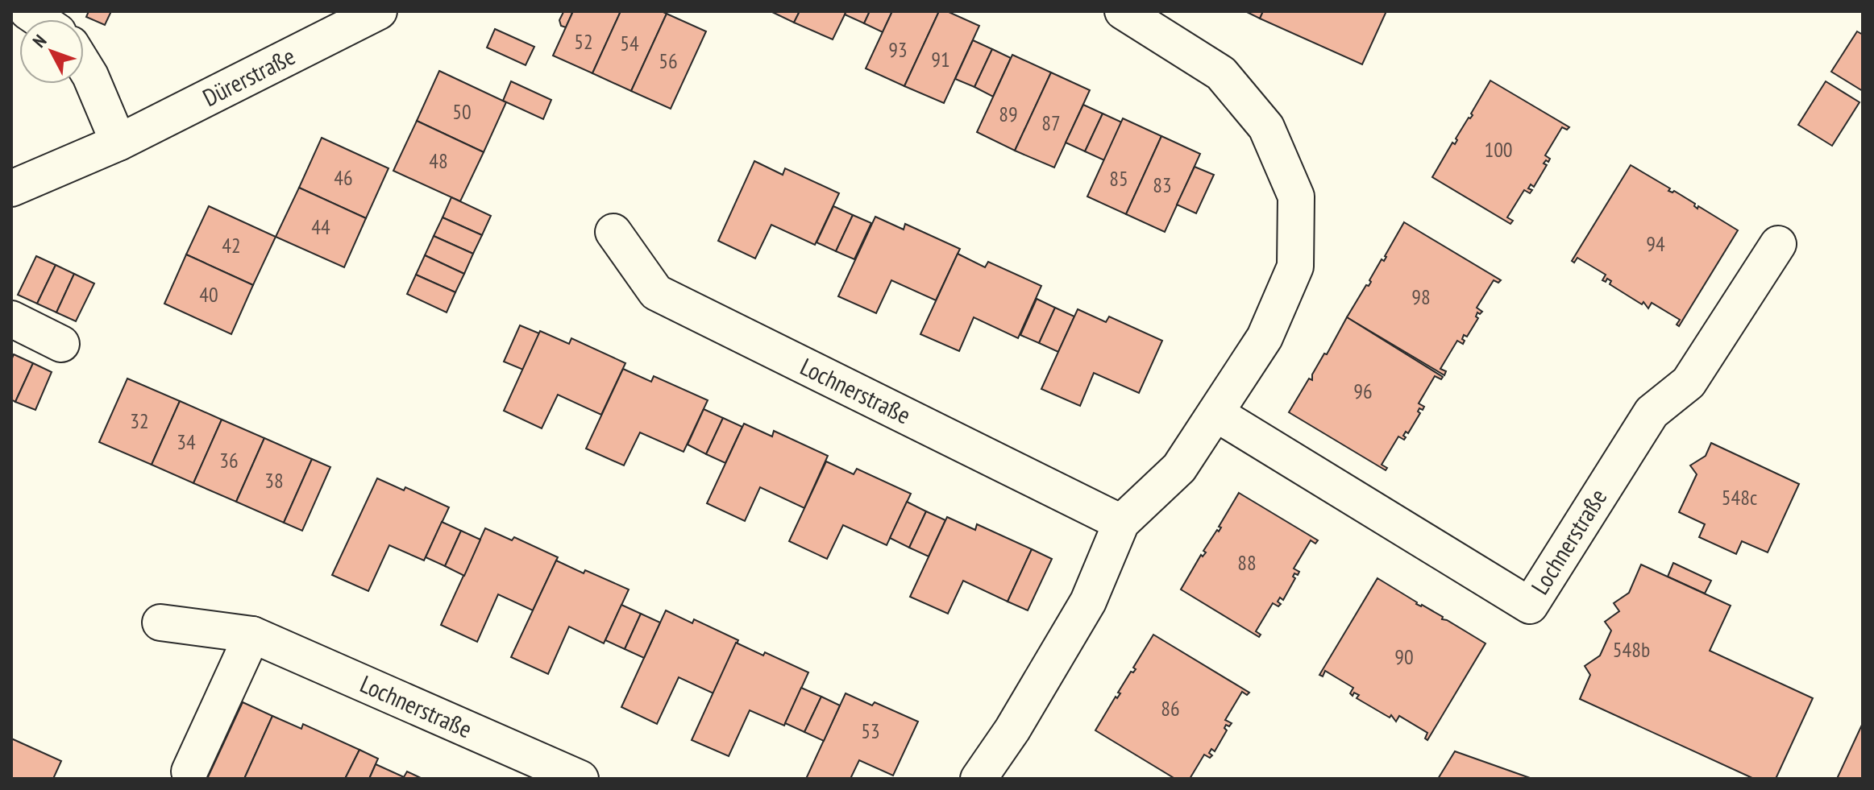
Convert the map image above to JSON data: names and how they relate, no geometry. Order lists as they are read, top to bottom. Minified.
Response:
{"streets":{"street":["Dürerstraße","Lochnerstraße"]},"house_numbers":["52","54","93","91","56","50","89","87","100","48","46","85","83","44","94","42","40","98","96","32","34","36","38","548c","88","548b","90","86","53"],"north":"top left"}
